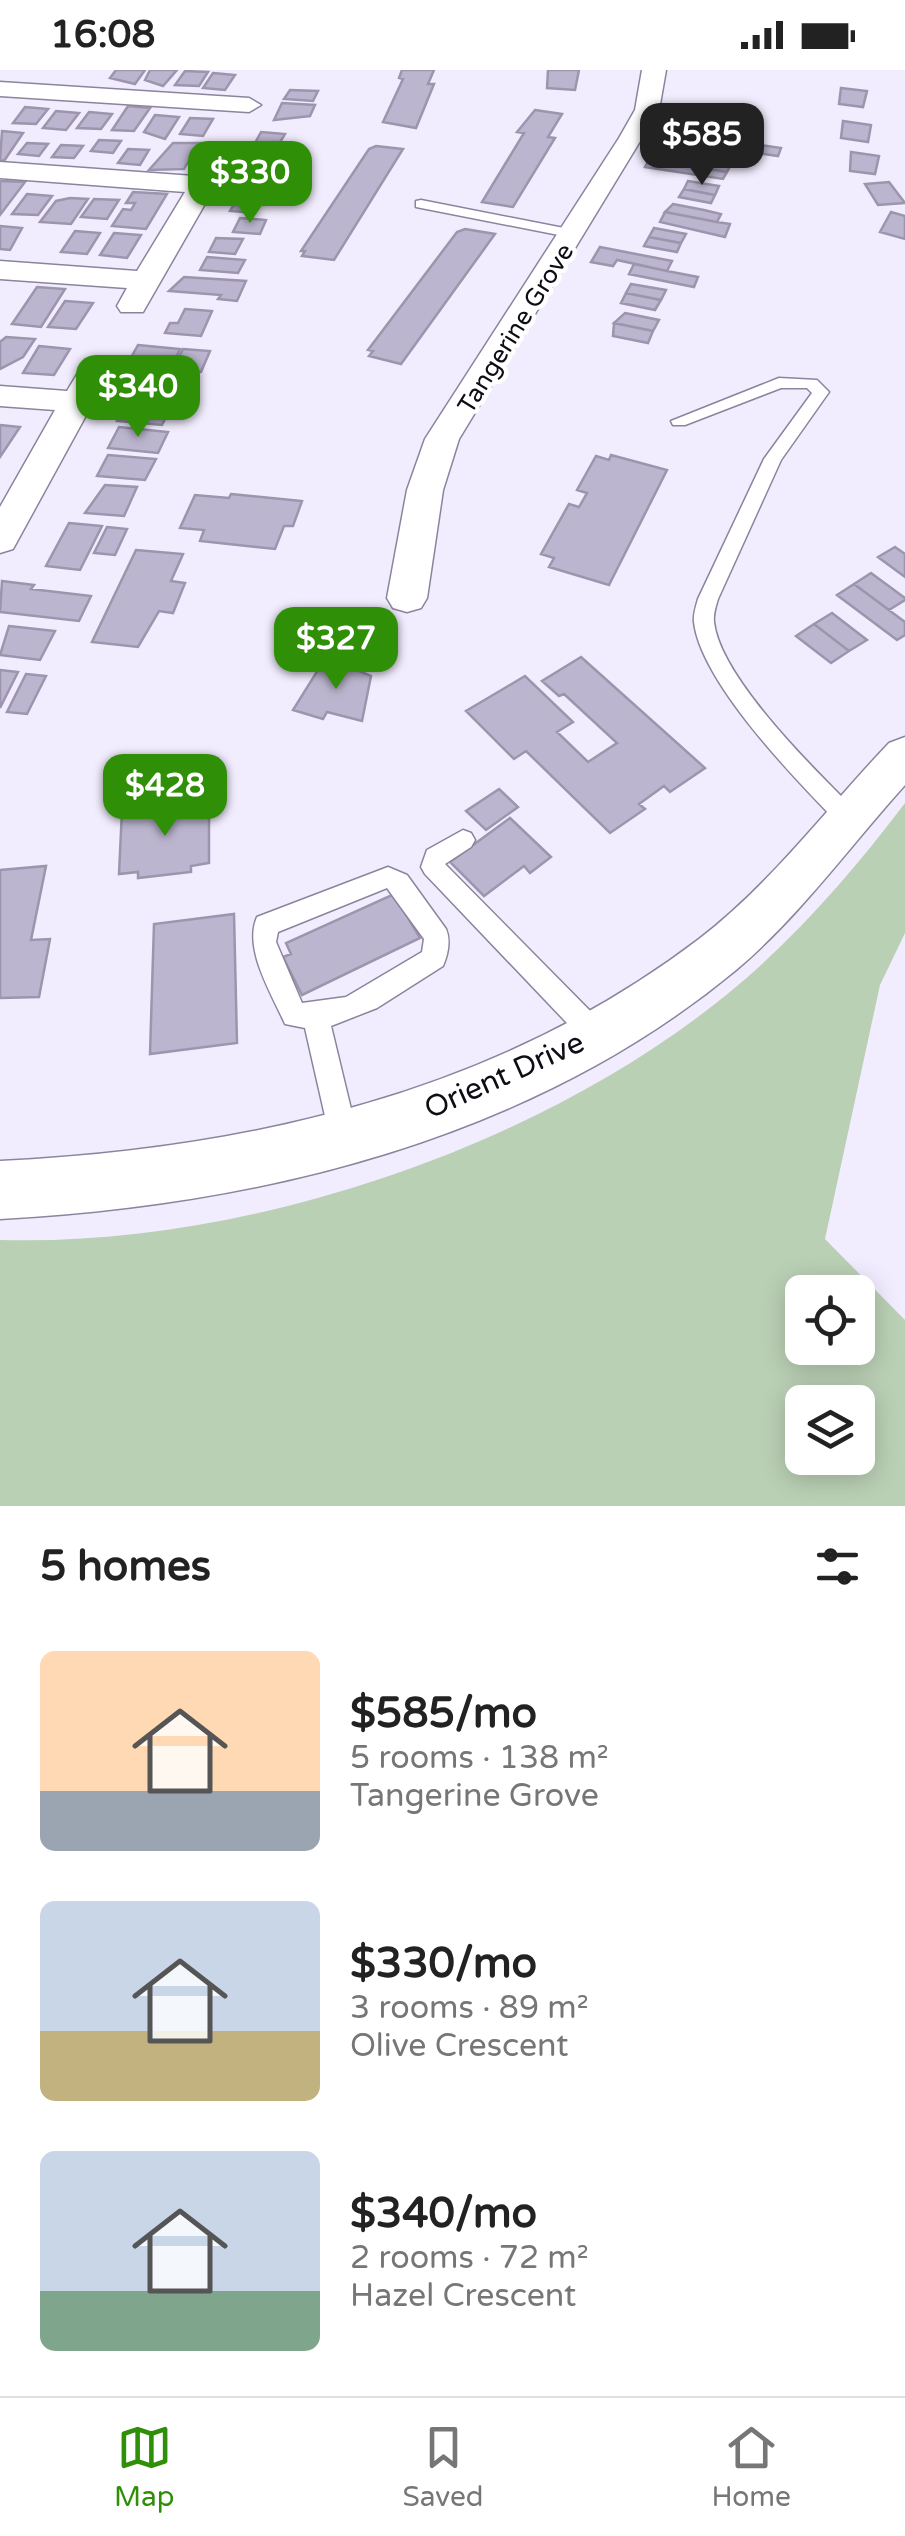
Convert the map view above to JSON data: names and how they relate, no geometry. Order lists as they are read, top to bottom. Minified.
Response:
{"streets":{"street":["Tangerine Grove","Orient Drive"]},"page":{"status":"16:08","price":["$585","$330","$340","$327","$428"],"heading":"5 homes","list":[{"name":"$585/mo","note":"5 rooms · 138 m² · Tangerine Grove"},{"name":"$330/mo","note":"3 rooms · 89 m² · Olive Crescent"},{"name":"$340/mo","note":"2 rooms · 72 m² · Hazel Crescent"}],"tabs":["Map","Saved","Home"]}}
